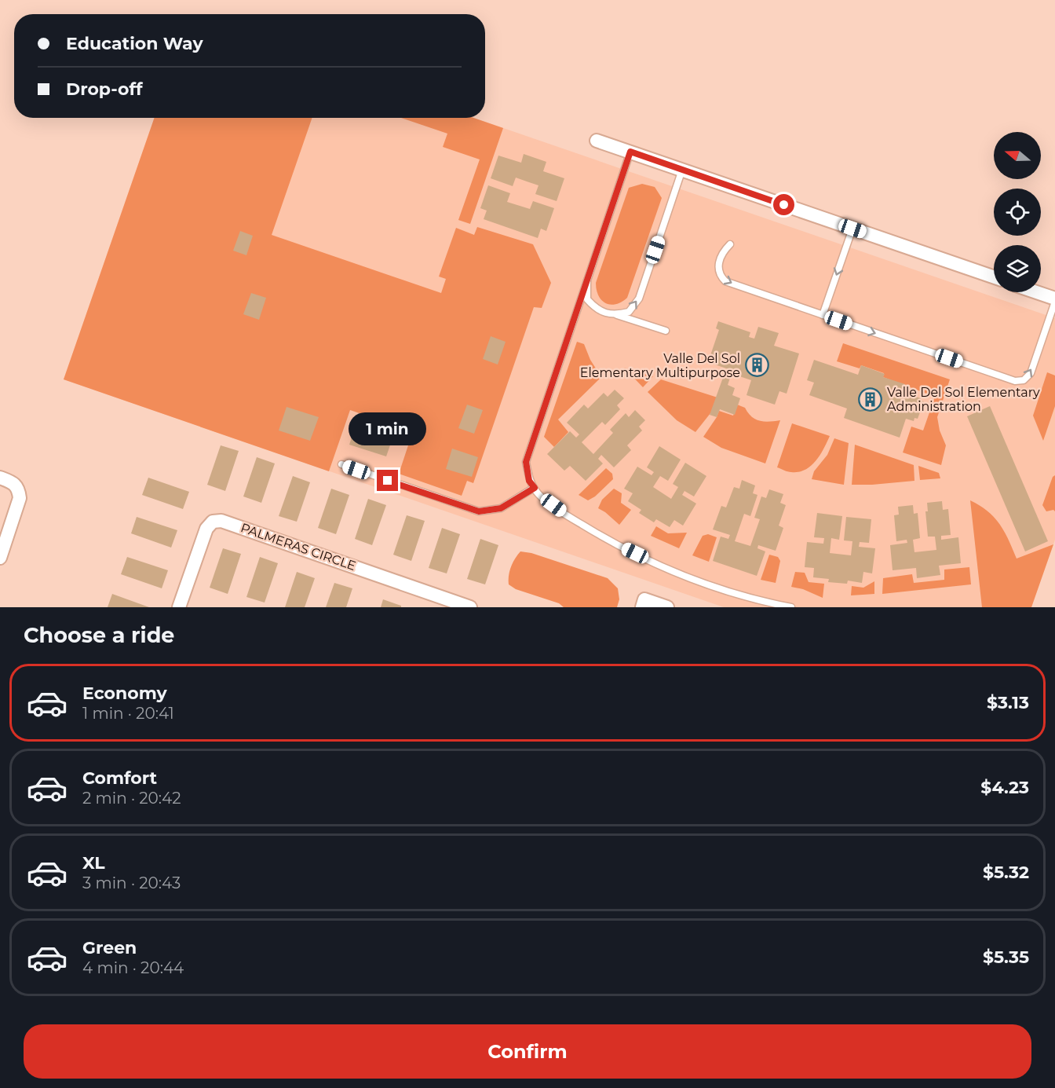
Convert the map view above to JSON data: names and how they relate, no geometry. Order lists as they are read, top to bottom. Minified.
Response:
{"streets":{"street":["PALMERAS CIRCLE"]},"places":{"building":["Valle Del Sol Elementary Multipurpose","Valle Del Sol Elementary Administration"]},"north":"left","page":{"banner":["Education Way","Drop-off"],"bubble":"1 min","heading":"Choose a ride","list":[{"name":"Economy","note":"1 min · 20:41","value":"$3.13"},{"name":"Comfort","note":"2 min · 20:42","value":"$4.23"},{"name":"XL","note":"3 min · 20:43","value":"$5.32"},{"name":"Green","note":"4 min · 20:44","value":"$5.35"}],"buttons":"Confirm"}}
